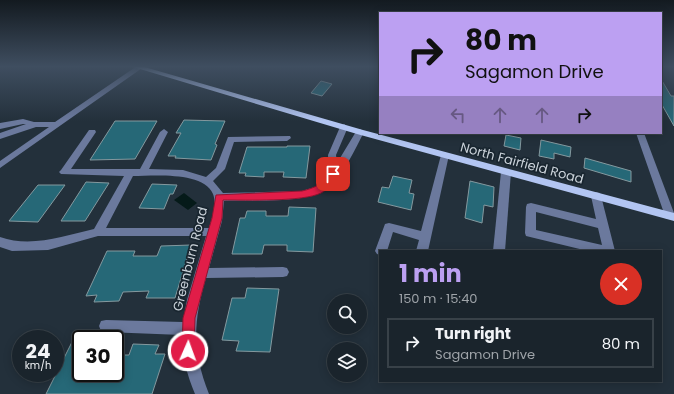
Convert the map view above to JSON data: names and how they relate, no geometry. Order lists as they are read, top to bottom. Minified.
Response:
{"streets":{"main road":["North Fairfield Road"],"street":["Greenburn Road"]},"page":{"turn":["80 m","Sagamon Drive"],"heading":["1 min","150 m · 15:40"],"list":[{"name":"Turn right","note":"Sagamon Drive","value":"80 m"}],"speed":"24 km/h","limit":"30"}}
